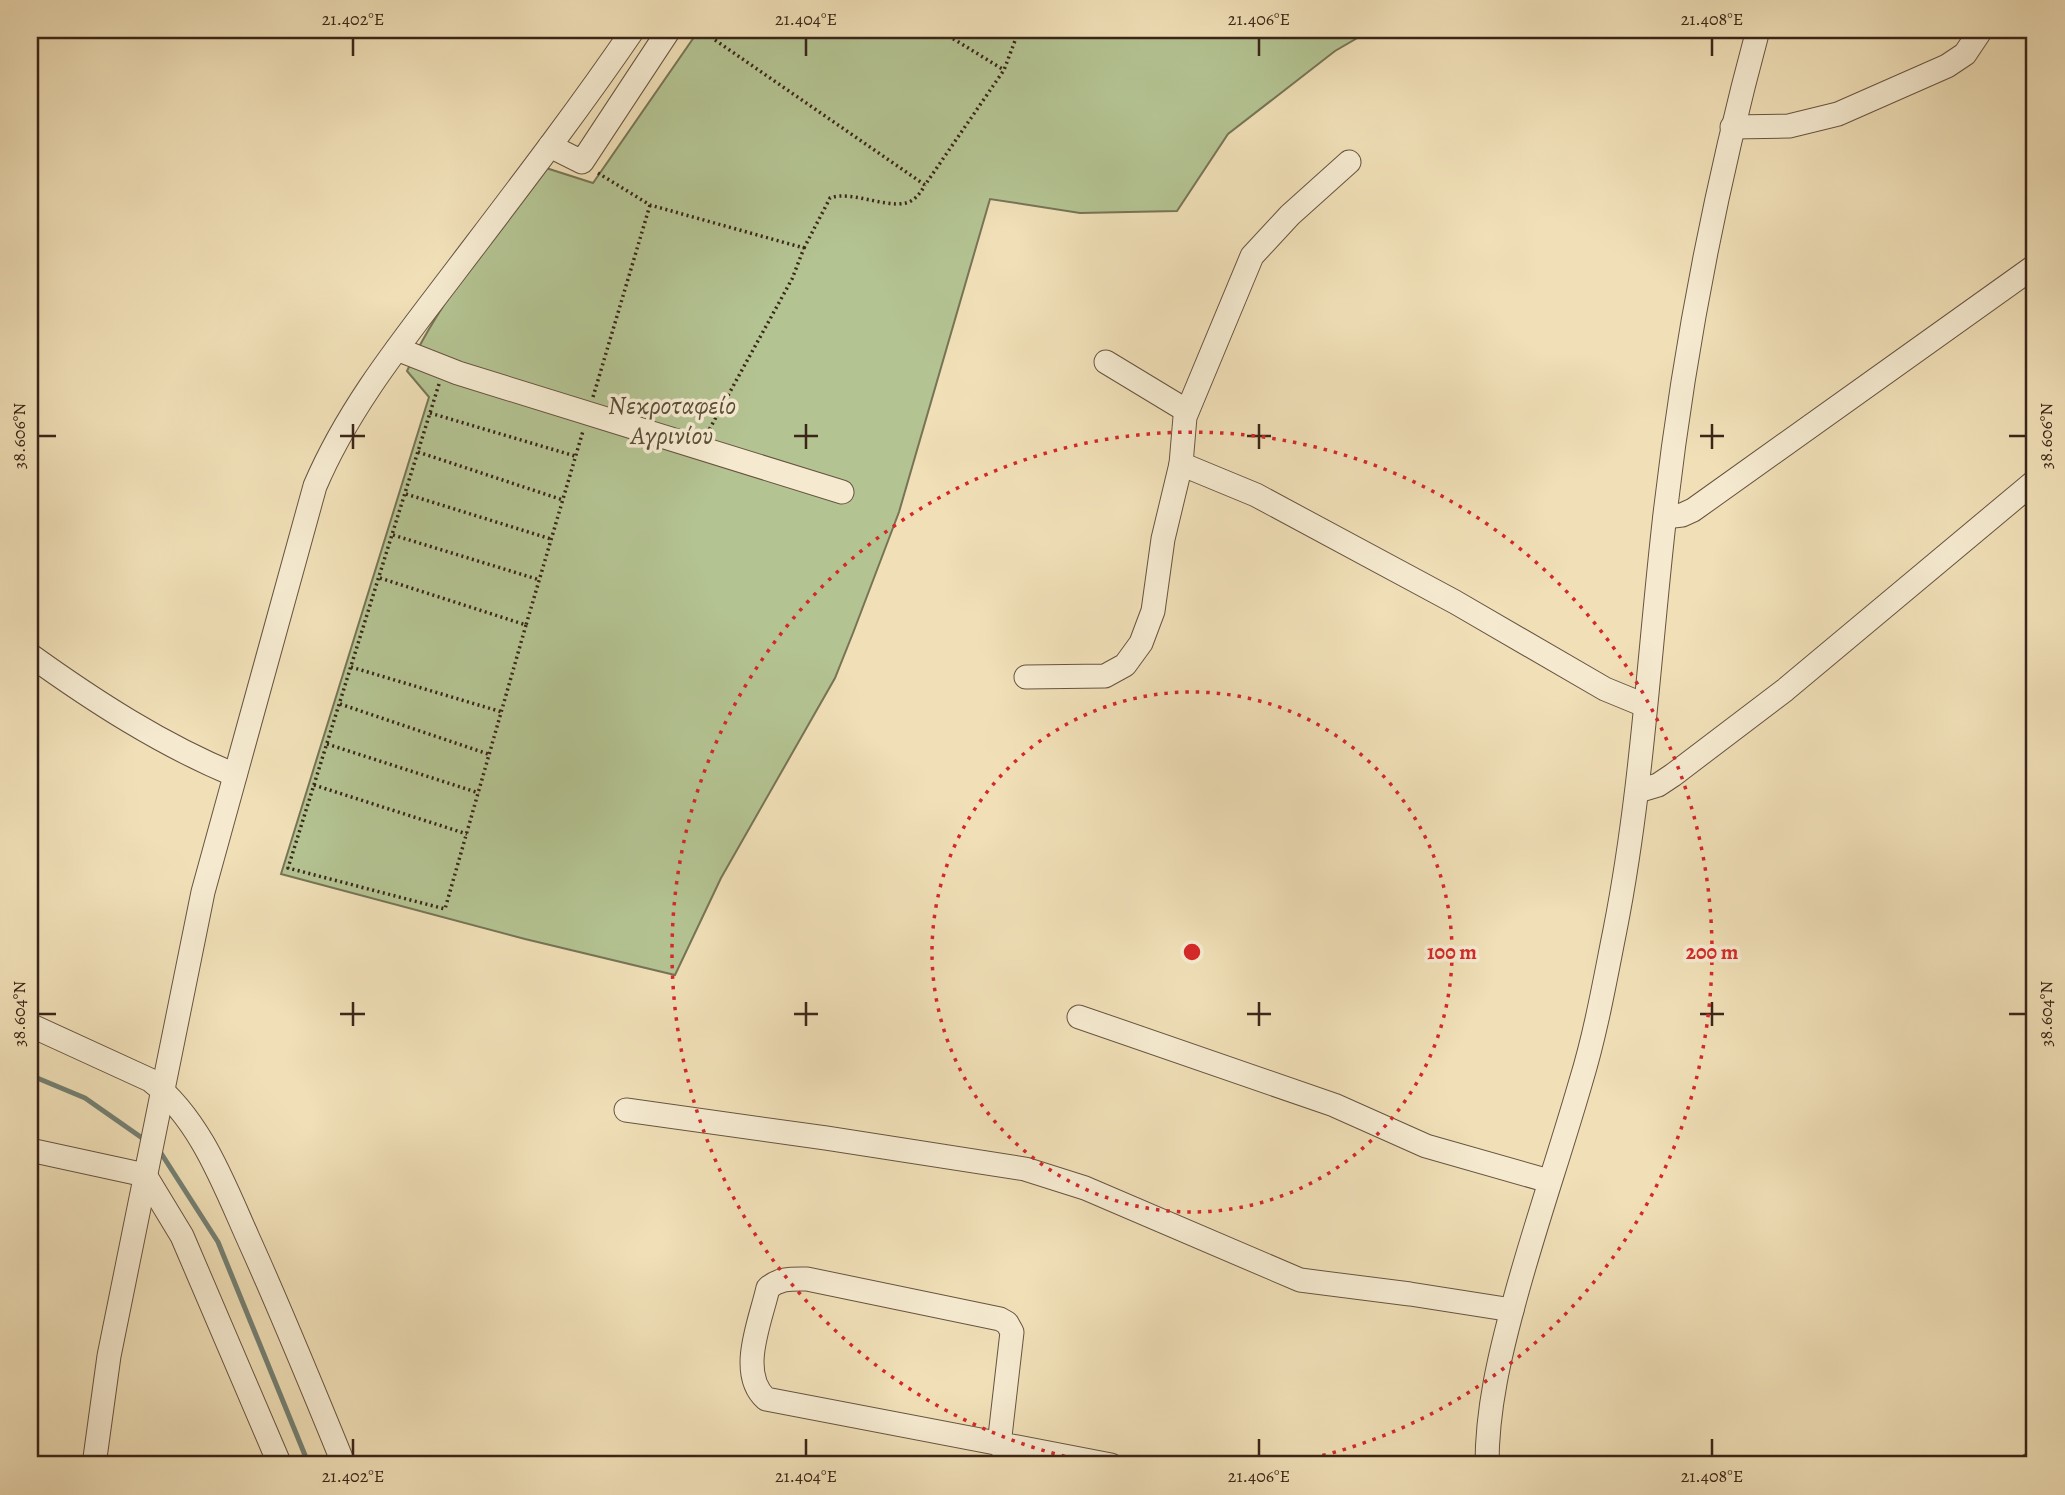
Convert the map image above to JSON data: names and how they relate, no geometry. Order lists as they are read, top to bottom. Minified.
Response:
{"parks":["Νεκροταφείο Αγρινίου"],"coordinates":["21.402°E","21.404°E","21.406°E","21.408°E","38.606°N","38.604°N"],"rings":["100 m","200 m"]}
